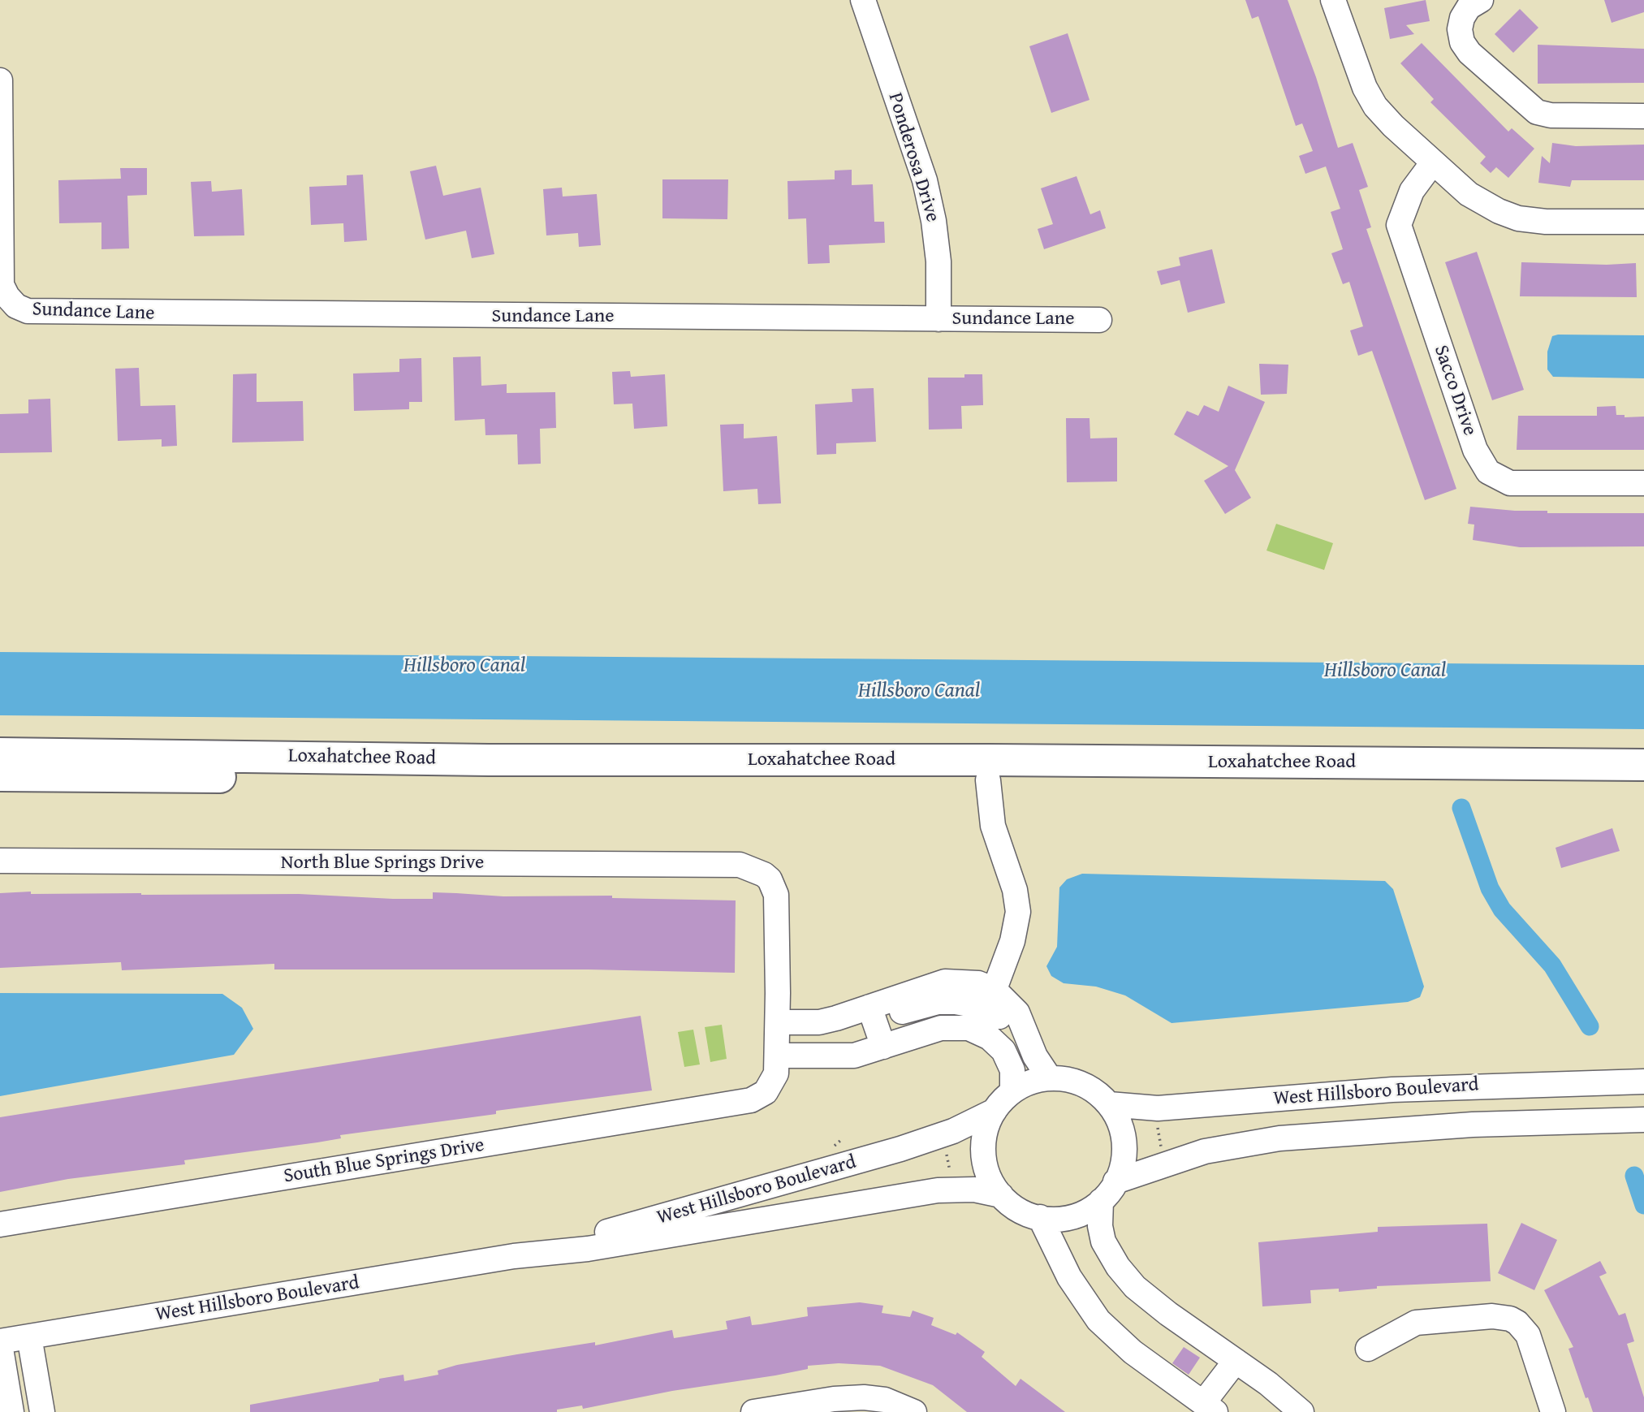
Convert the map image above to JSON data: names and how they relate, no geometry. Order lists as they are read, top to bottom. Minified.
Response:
{"streets":{"main road":["Loxahatchee Road"],"street":["Ponderosa Drive","Sundance Lane","Sacco Drive","North Blue Springs Drive","West Hillsboro Boulevard","South Blue Springs Drive"]},"crossings":[["Ponderosa Drive","Sundance Lane"]],"water":["Hillsboro Canal"]}
